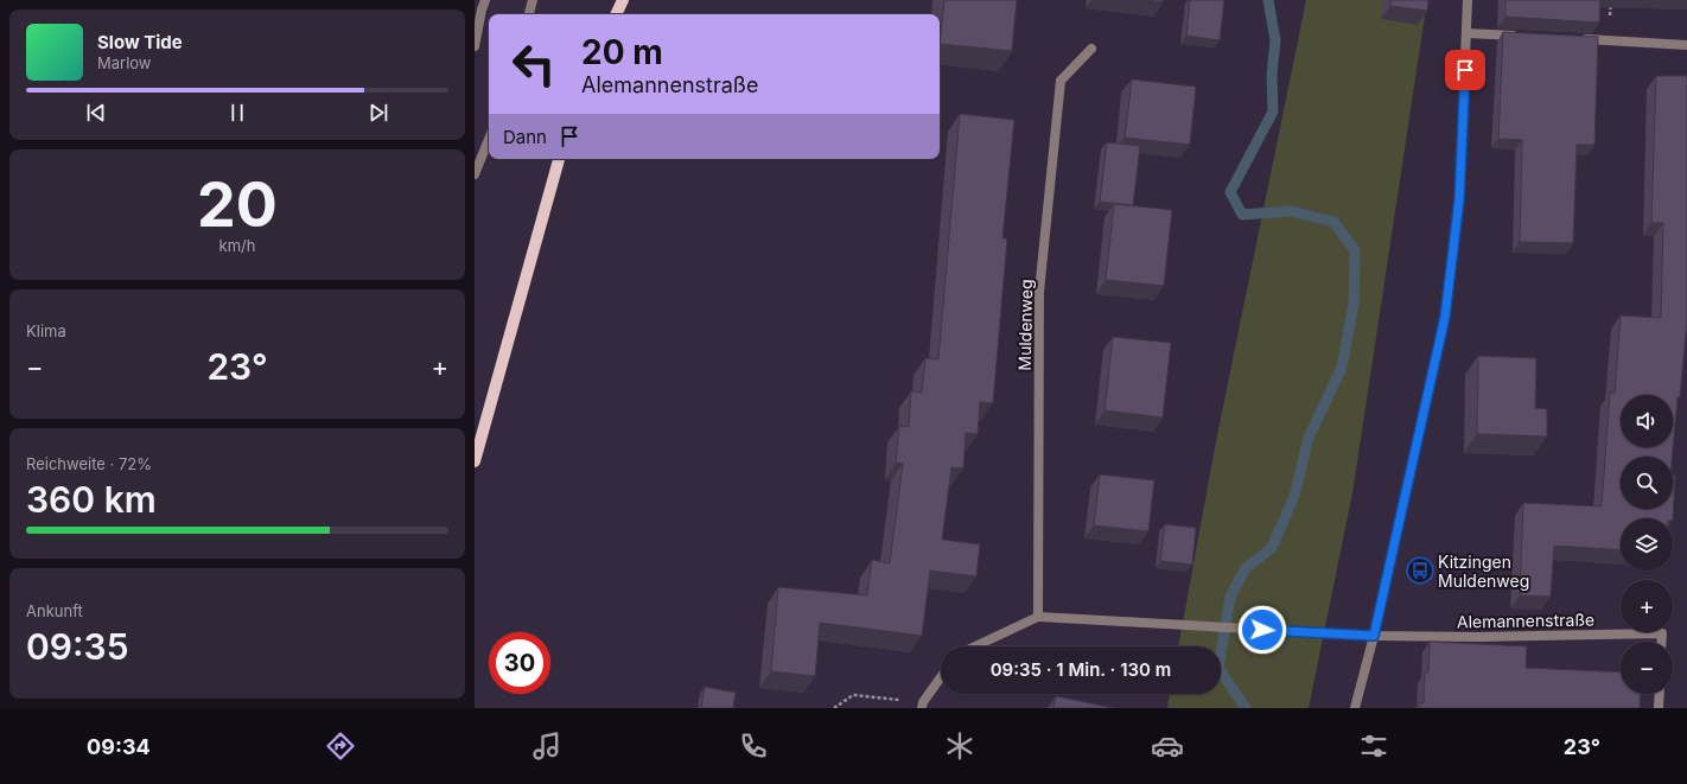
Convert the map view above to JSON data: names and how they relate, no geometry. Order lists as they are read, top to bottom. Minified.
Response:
{"streets":{"street":["Muldenweg","Alemannenstraße"]},"places":{"bus stop":["Kitzingen Muldenweg"]},"page":{"turn":["20 m","Alemannenstraße"],"song":["Slow Tide","Marlow"],"then":"Dann","tile":[["20","km/h"],"Klima",["Reichweite · 72%","360 km"],["Ankunft","09:35"]],"heat":["−","23°","+"],"map_buttons":["+","−"],"limit":"30","trip":"09:35 · 1 Min. · 130 m","tabs":["09:34","23°"]}}
